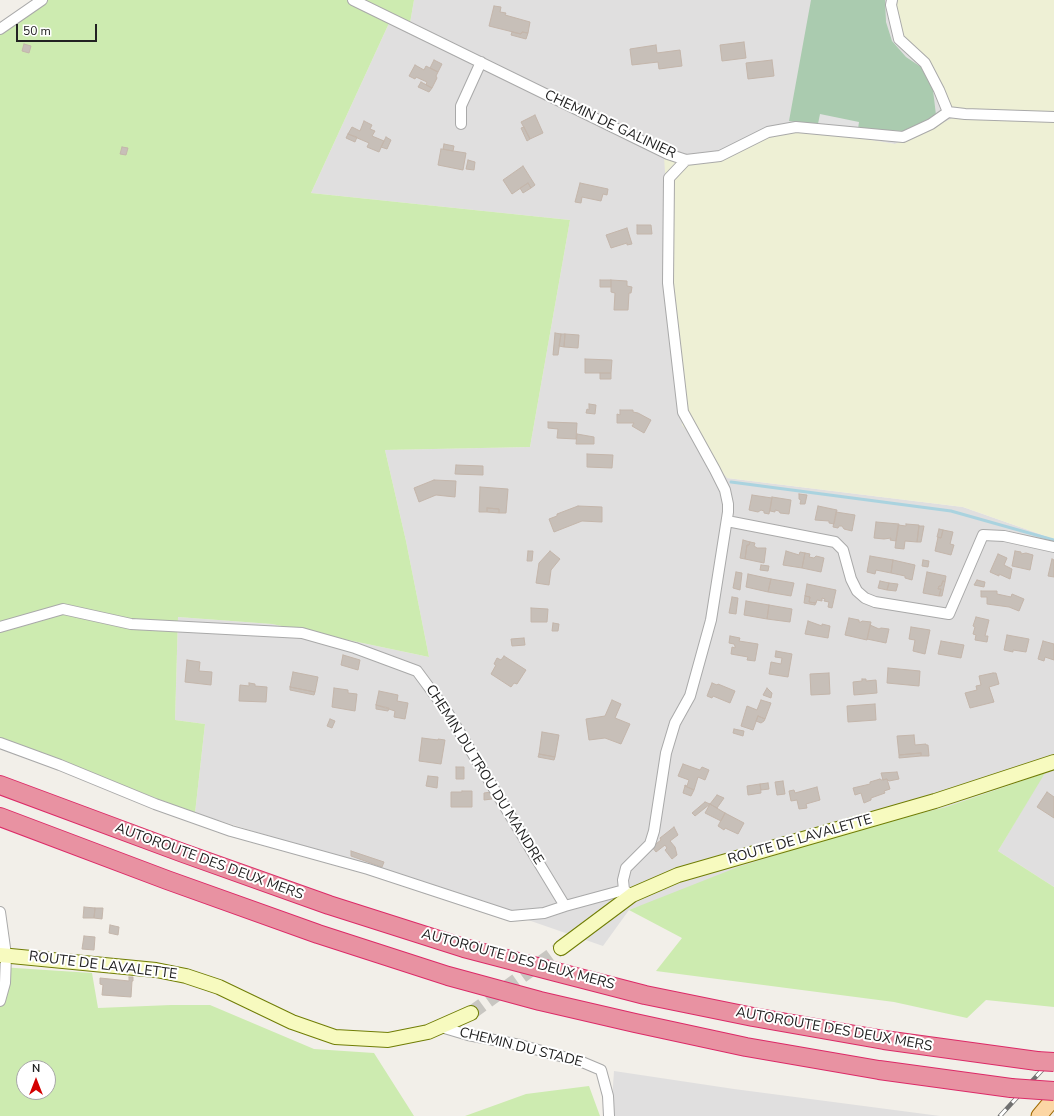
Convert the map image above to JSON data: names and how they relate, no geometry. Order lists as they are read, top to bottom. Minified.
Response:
{"streets":{"highway":["AUTOROUTE DES DEUX MERS"],"main road":["ROUTE DE LAVALETTE"],"street":["CHEMIN DE GALINIER","CHEMIN DU TROU DU MANDRE","CHEMIN DU STADE"]},"crossings":[["ROUTE DE LAVALETTE","CHEMIN DU STADE"]],"scale_bar":"50 m","north":"top"}
